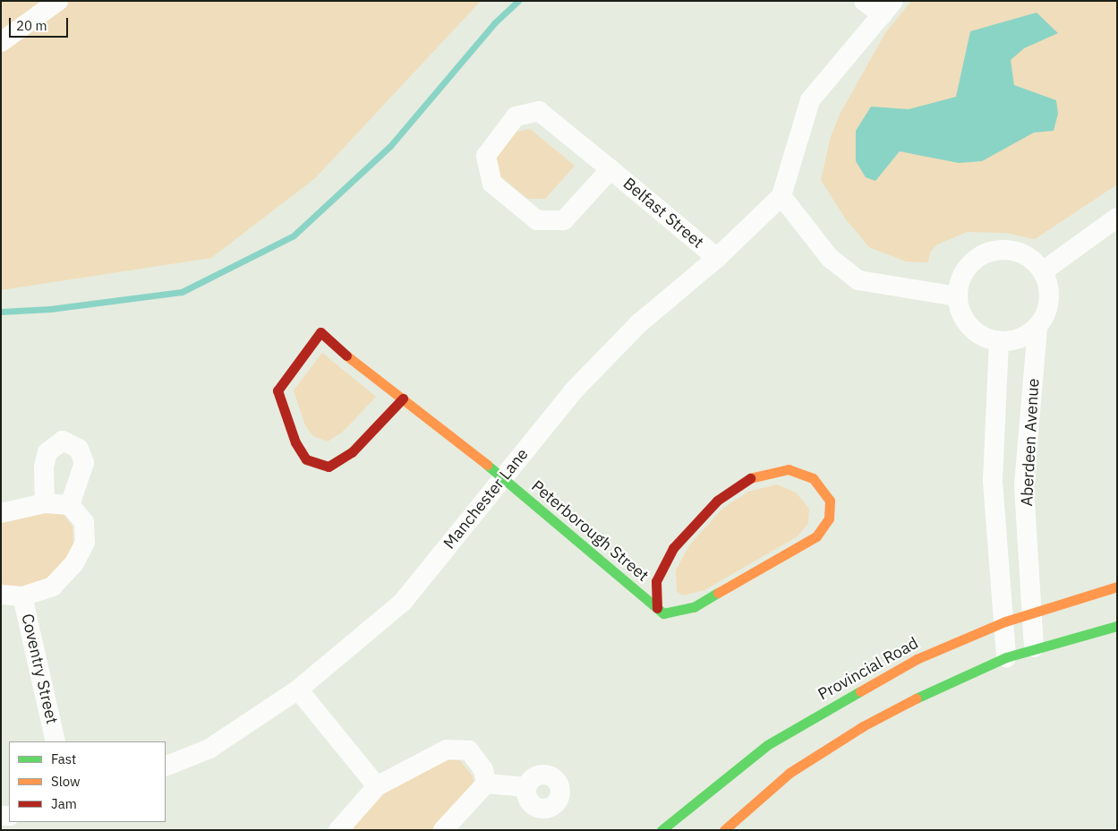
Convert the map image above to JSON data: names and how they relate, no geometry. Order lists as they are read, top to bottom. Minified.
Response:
{"streets":{"street":["Belfast Street","Aberdeen Avenue","Manchester Lane","Peterborough Street","Coventry Street","Provincial Road"]},"crossings":[["Belfast Street","Manchester Lane"],["Aberdeen Avenue","Provincial Road"],["Manchester Lane","Peterborough Street"]],"legend":["Fast","Slow","Jam"],"scale_bar":"20 m"}
